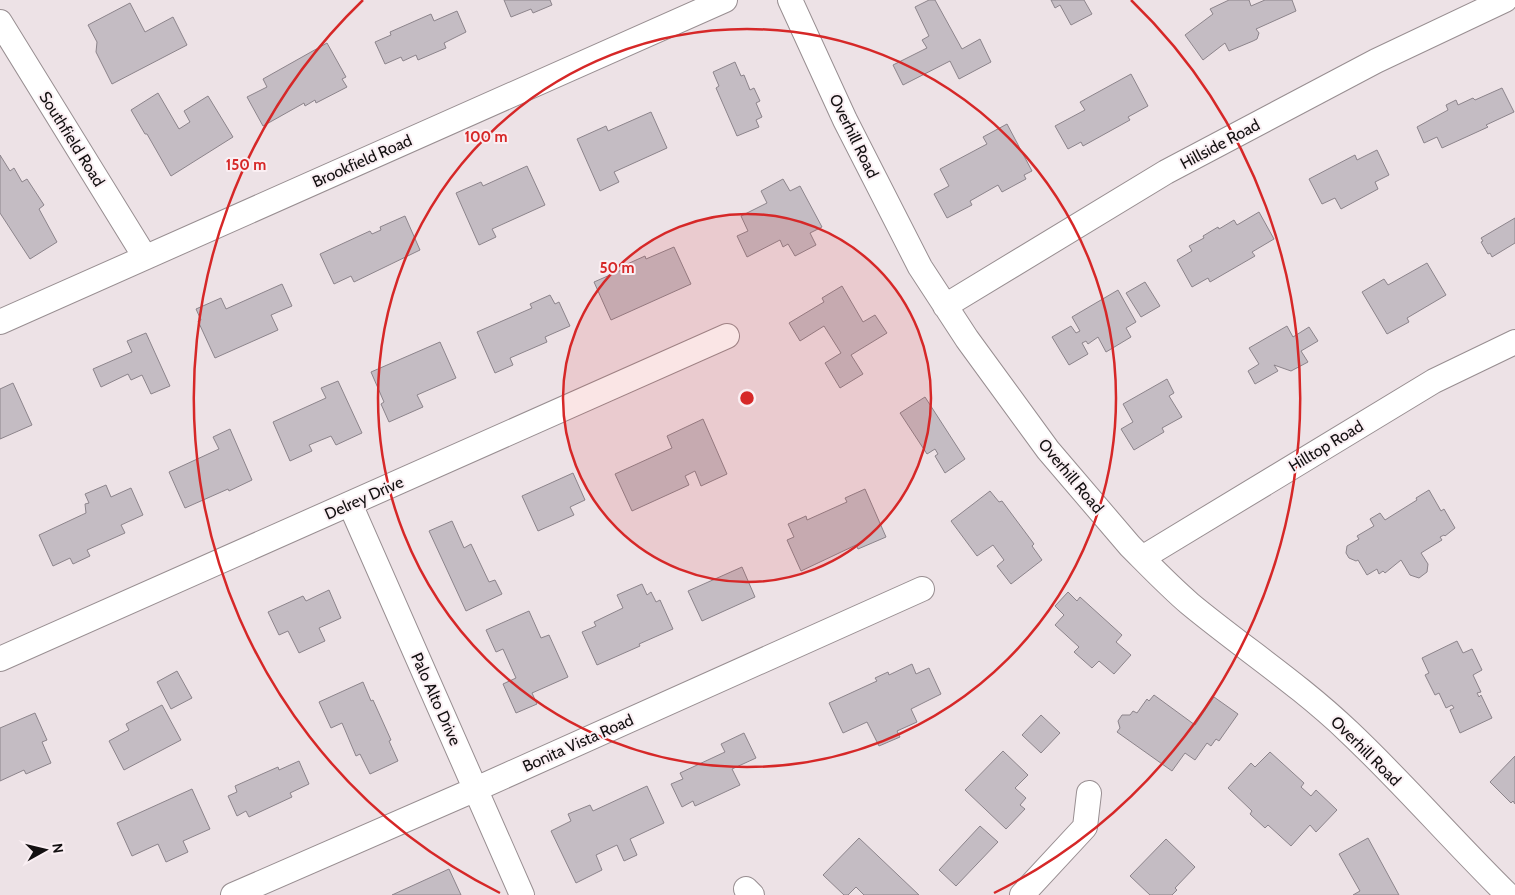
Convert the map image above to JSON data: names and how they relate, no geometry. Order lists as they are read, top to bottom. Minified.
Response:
{"streets":{"street":["Overhill Road","Southfield Road","Hillside Road","Brookfield Road","Hilltop Road","Delrey Drive","Palo Alto Drive","Bonita Vista Road"]},"crossings":[["Overhill Road","Hillside Road"],["Overhill Road","Hilltop Road"],["Southfield Road","Brookfield Road"],["Delrey Drive","Palo Alto Drive"],["Palo Alto Drive","Bonita Vista Road"]],"north":"right","rings":["100 m","150 m","50 m"]}
